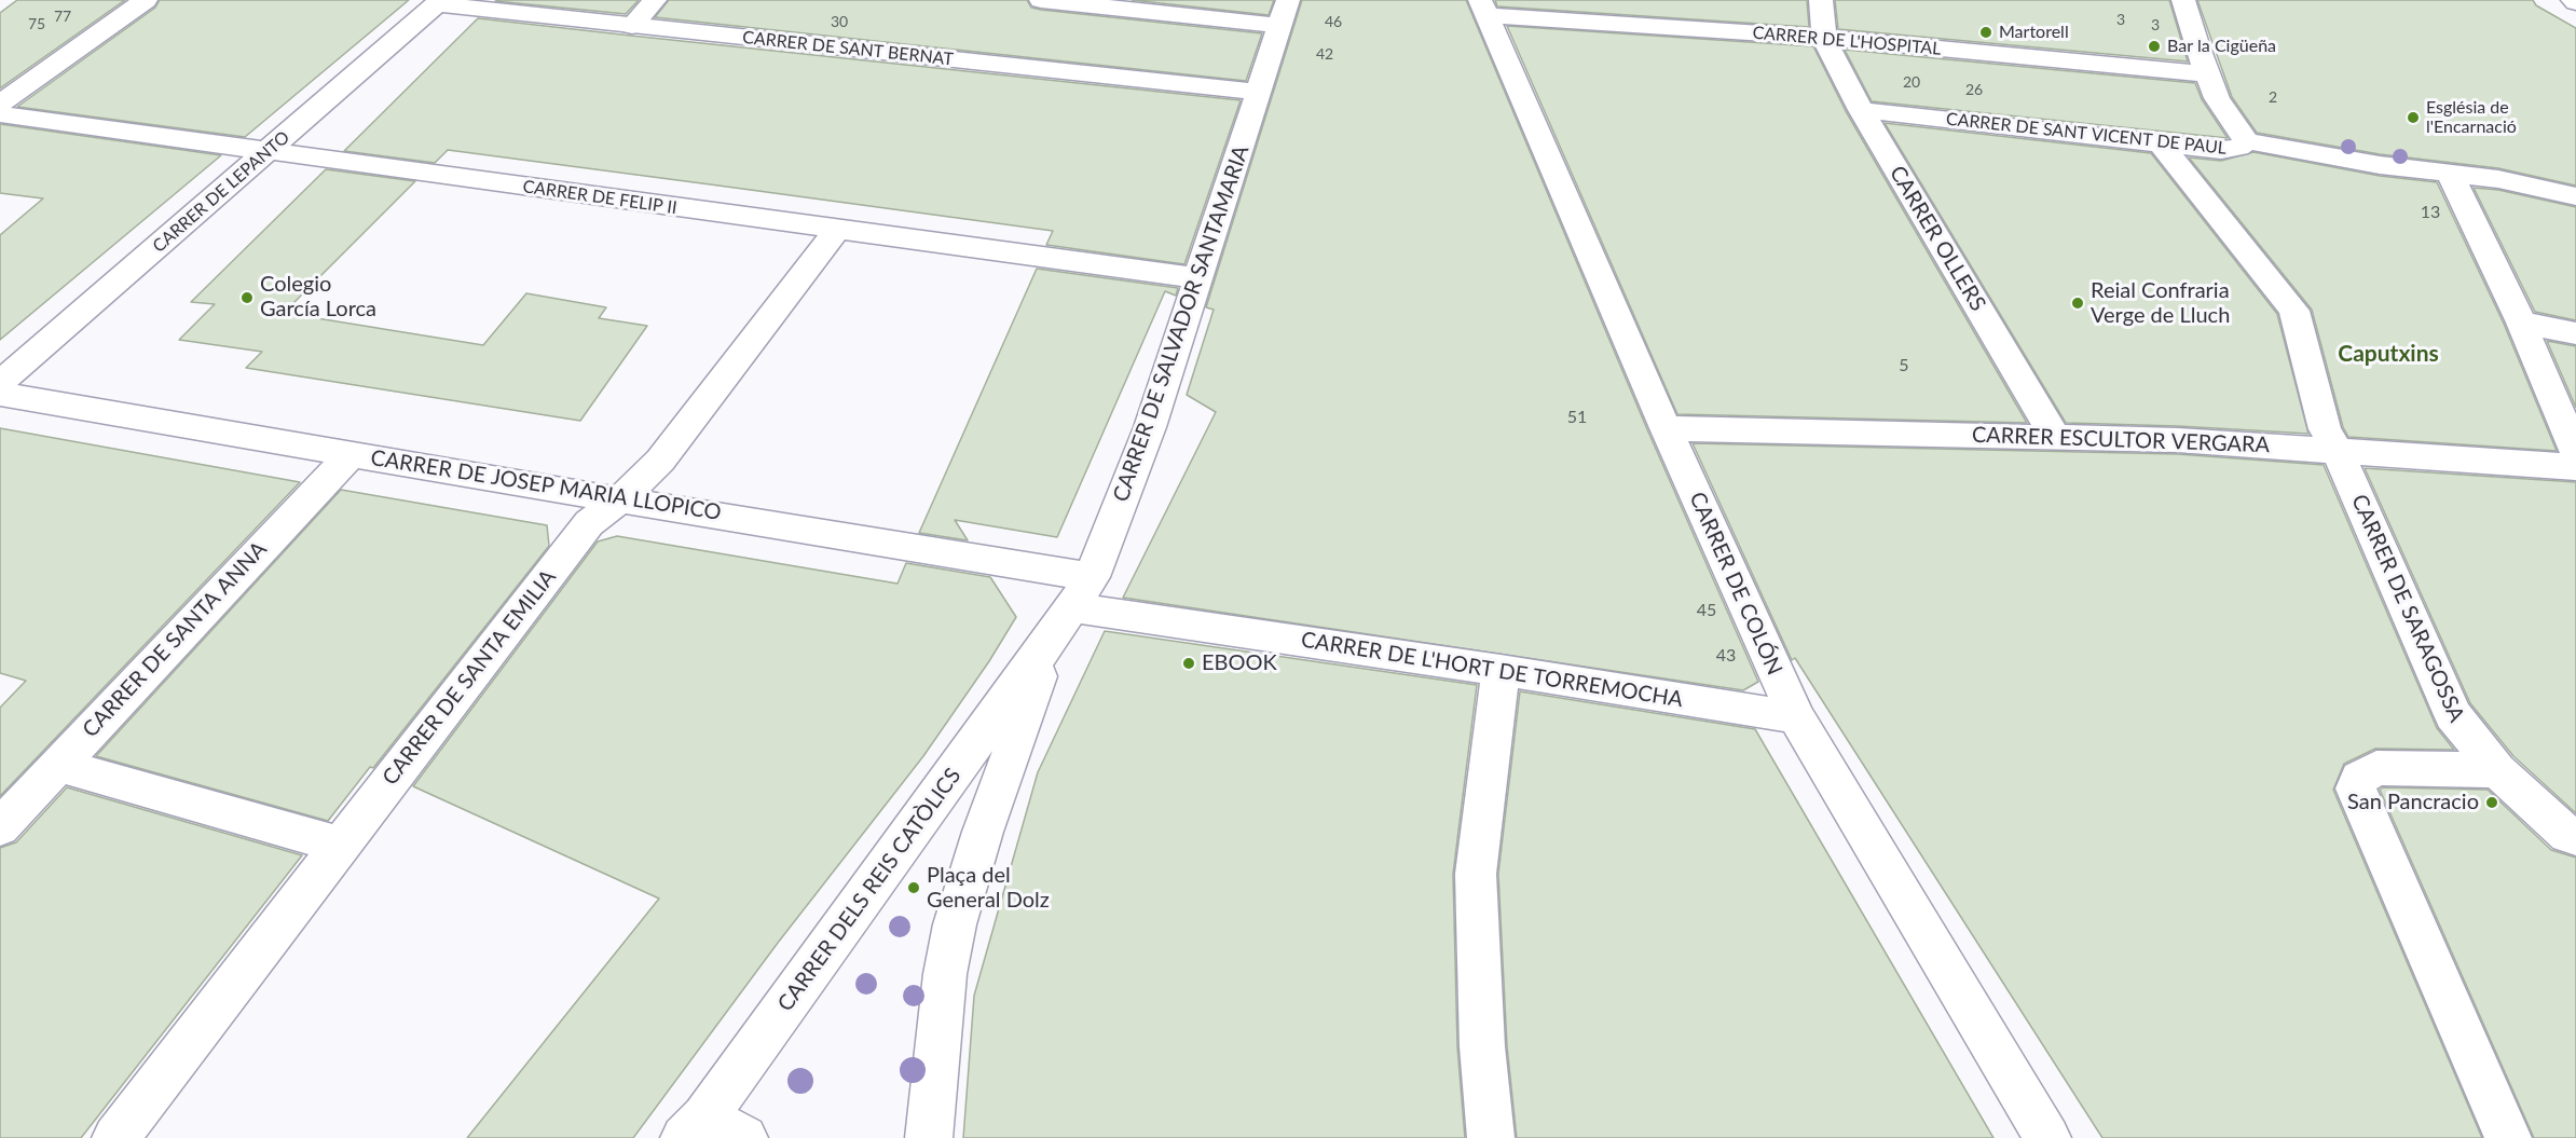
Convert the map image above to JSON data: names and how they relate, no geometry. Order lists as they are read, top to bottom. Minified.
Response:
{"streets":{"street":["CARRER DE L'HOSPITAL","CARRER DE SANT BERNAT","CARRER DE SANT VICENT DE PAUL","CARRER DE LEPANTO","CARRER DE FELIP II","CARRER OLLERS","CARRER DE SALVADOR SANTAMARIA","CARRER ESCULTOR VERGARA","CARRER DE JOSEP MARIA LLOPICO","CARRER DE COLÓN","CARRER DE SARAGOSSA","CARRER DE SANTA ANNA","CARRER DE L'HORT DE TORREMOCHA","CARRER DE SANTA EMILIA","CARRER DELS REIS CATÒLICS"]},"crossings":[["CARRER DE L'HOSPITAL","CARRER OLLERS"],["CARRER DE L'HOSPITAL","CARRER DE COLÓN"],["CARRER DE SANT BERNAT","CARRER DE LEPANTO"],["CARRER DE SANT BERNAT","CARRER DE SALVADOR SANTAMARIA"],["CARRER DE SANT VICENT DE PAUL","CARRER OLLERS"],["CARRER DE SANT VICENT DE PAUL","CARRER DE SARAGOSSA"],["CARRER DE LEPANTO","CARRER DE FELIP II"],["CARRER DE FELIP II","CARRER DE SALVADOR SANTAMARIA"],["CARRER DE FELIP II","CARRER DE SANTA EMILIA"],["CARRER OLLERS","CARRER ESCULTOR VERGARA"],["CARRER DE SALVADOR SANTAMARIA","CARRER DE JOSEP MARIA LLOPICO"],["CARRER DE SALVADOR SANTAMARIA","CARRER DE L'HORT DE TORREMOCHA"],["CARRER DE SALVADOR SANTAMARIA","CARRER DELS REIS CATÒLICS"],["CARRER ESCULTOR VERGARA","CARRER DE COLÓN"],["CARRER ESCULTOR VERGARA","CARRER DE SARAGOSSA"],["CARRER DE JOSEP MARIA LLOPICO","CARRER DE SANTA ANNA"],["CARRER DE JOSEP MARIA LLOPICO","CARRER DE SANTA EMILIA"],["CARRER DE COLÓN","CARRER DE L'HORT DE TORREMOCHA"],["CARRER DE L'HORT DE TORREMOCHA","CARRER DELS REIS CATÒLICS"]],"districts":["Caputxins"],"places":["Martorell","Bar la Cigüeña","Església de l'Encarnació","Colegio García Lorca","Reial Confraria Verge de Lluch","EBOOK","San Pancracio","Plaça del General Dolz"],"house_numbers":["77","3","30","46","75","3","42","20","26","2","13","5","51","45","43"]}
